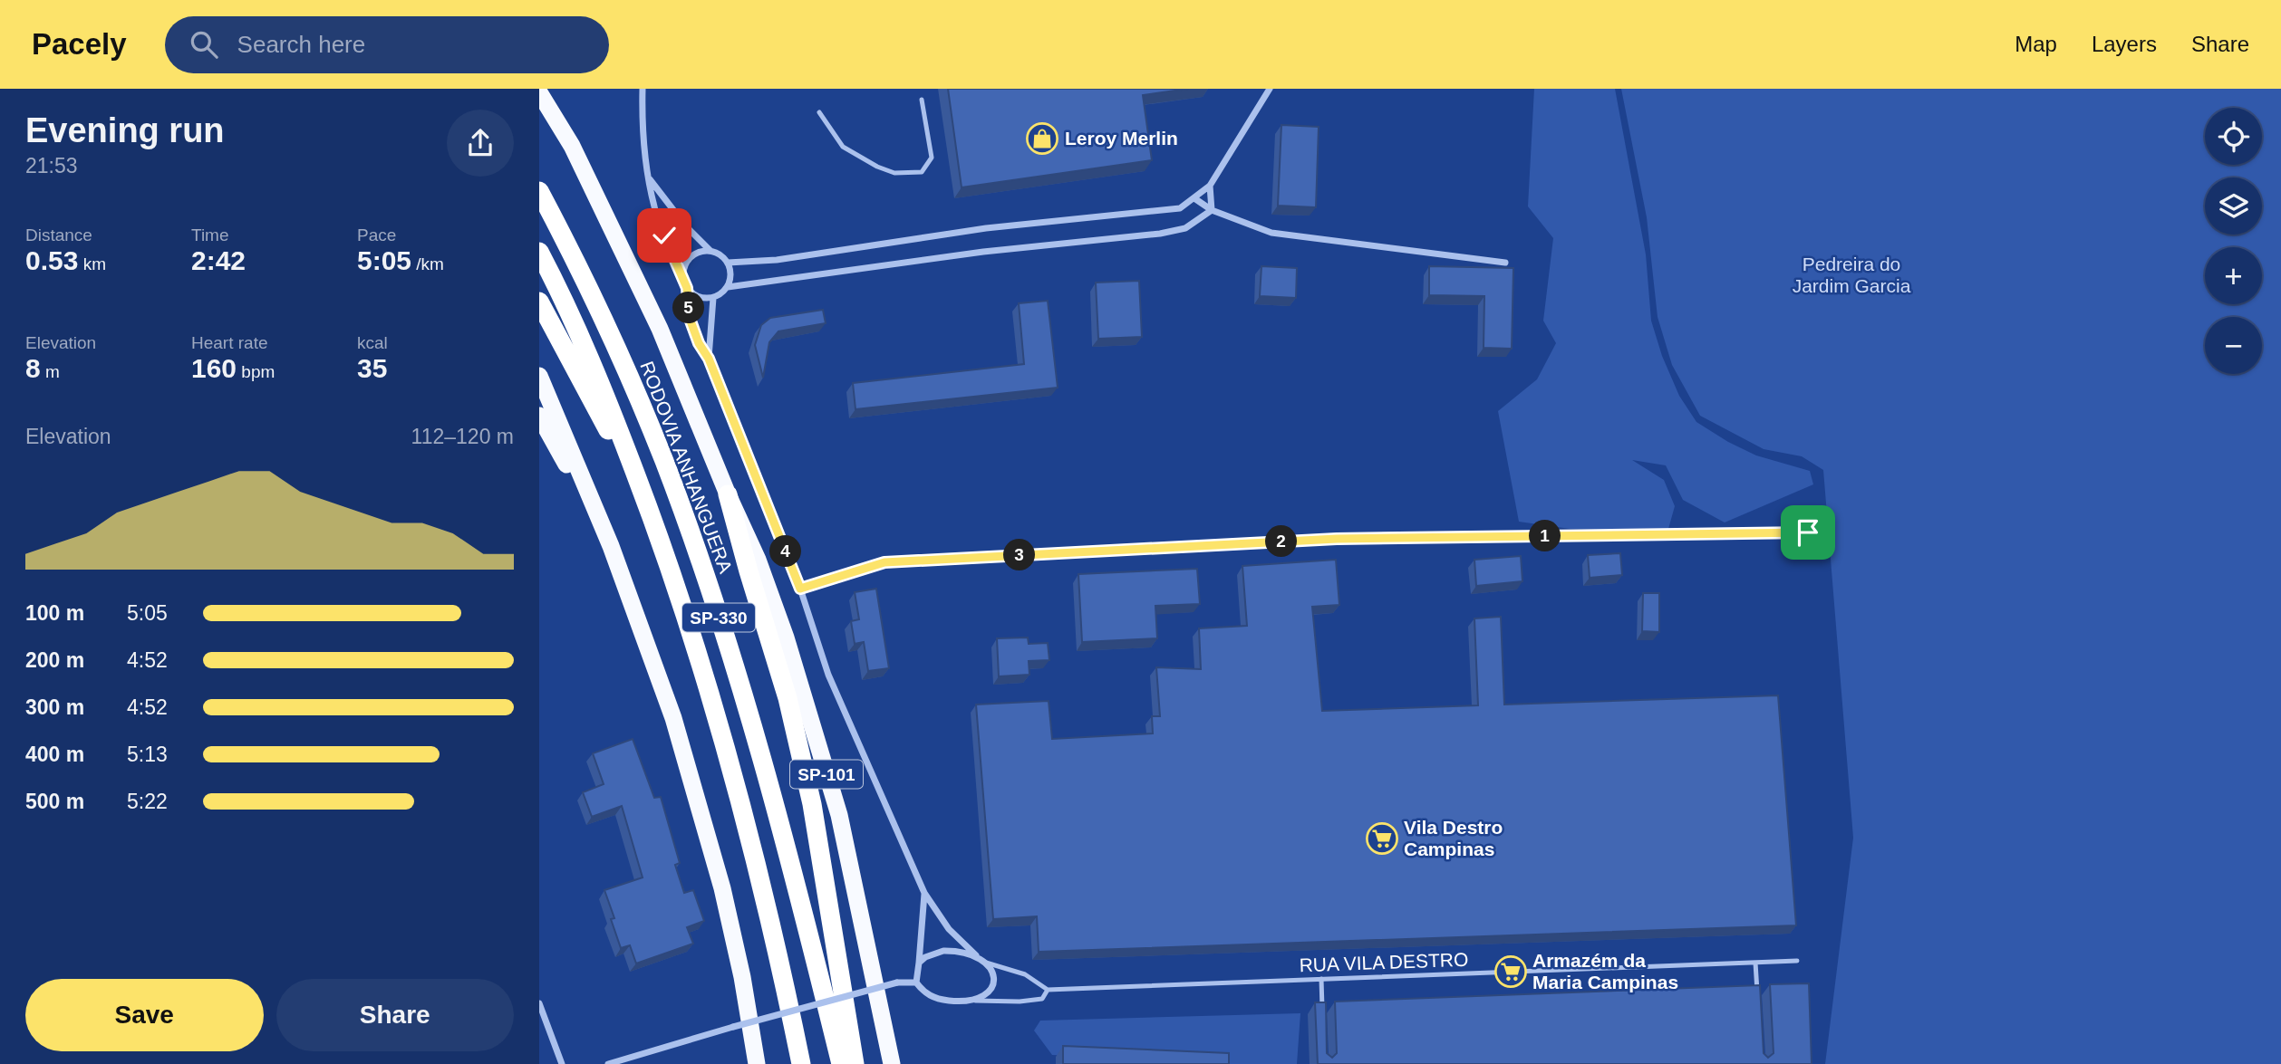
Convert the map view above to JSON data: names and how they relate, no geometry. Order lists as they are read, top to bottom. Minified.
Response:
{"streets":{"highway":["RODOVIA ANHANGUERA","SP-330","SP-101"],"lane":["RUA VILA DESTRO"]},"parks":["Pedreira do Jardim Garcia"],"places":{"shop":["Leroy Merlin"],"supermarket":["Vila Destro Campinas","Armazém da Maria Campinas"]},"page":{"header":"Pacely","search":"Search here","nav":["Map","Layers","Share"],"heading":["Evening run","21:53"],"map_buttons":["+","−"],"stats":[["Distance","0.53 km"],["Time","2:42"],["Pace","5:05 /km"],["Elevation","8 m"],["Heart rate","160 bpm"],["kcal","35"]],"pins":["5","1","2","4","3"],"chart":["Elevation","112–120 m"],"list":[{"name":"100 m","note":"5:05"},{"name":"200 m","note":"4:52"},{"name":"300 m","note":"4:52"},{"name":"400 m","note":"5:13"},{"name":"500 m","note":"5:22"}],"buttons":["Save","Share"]}}
